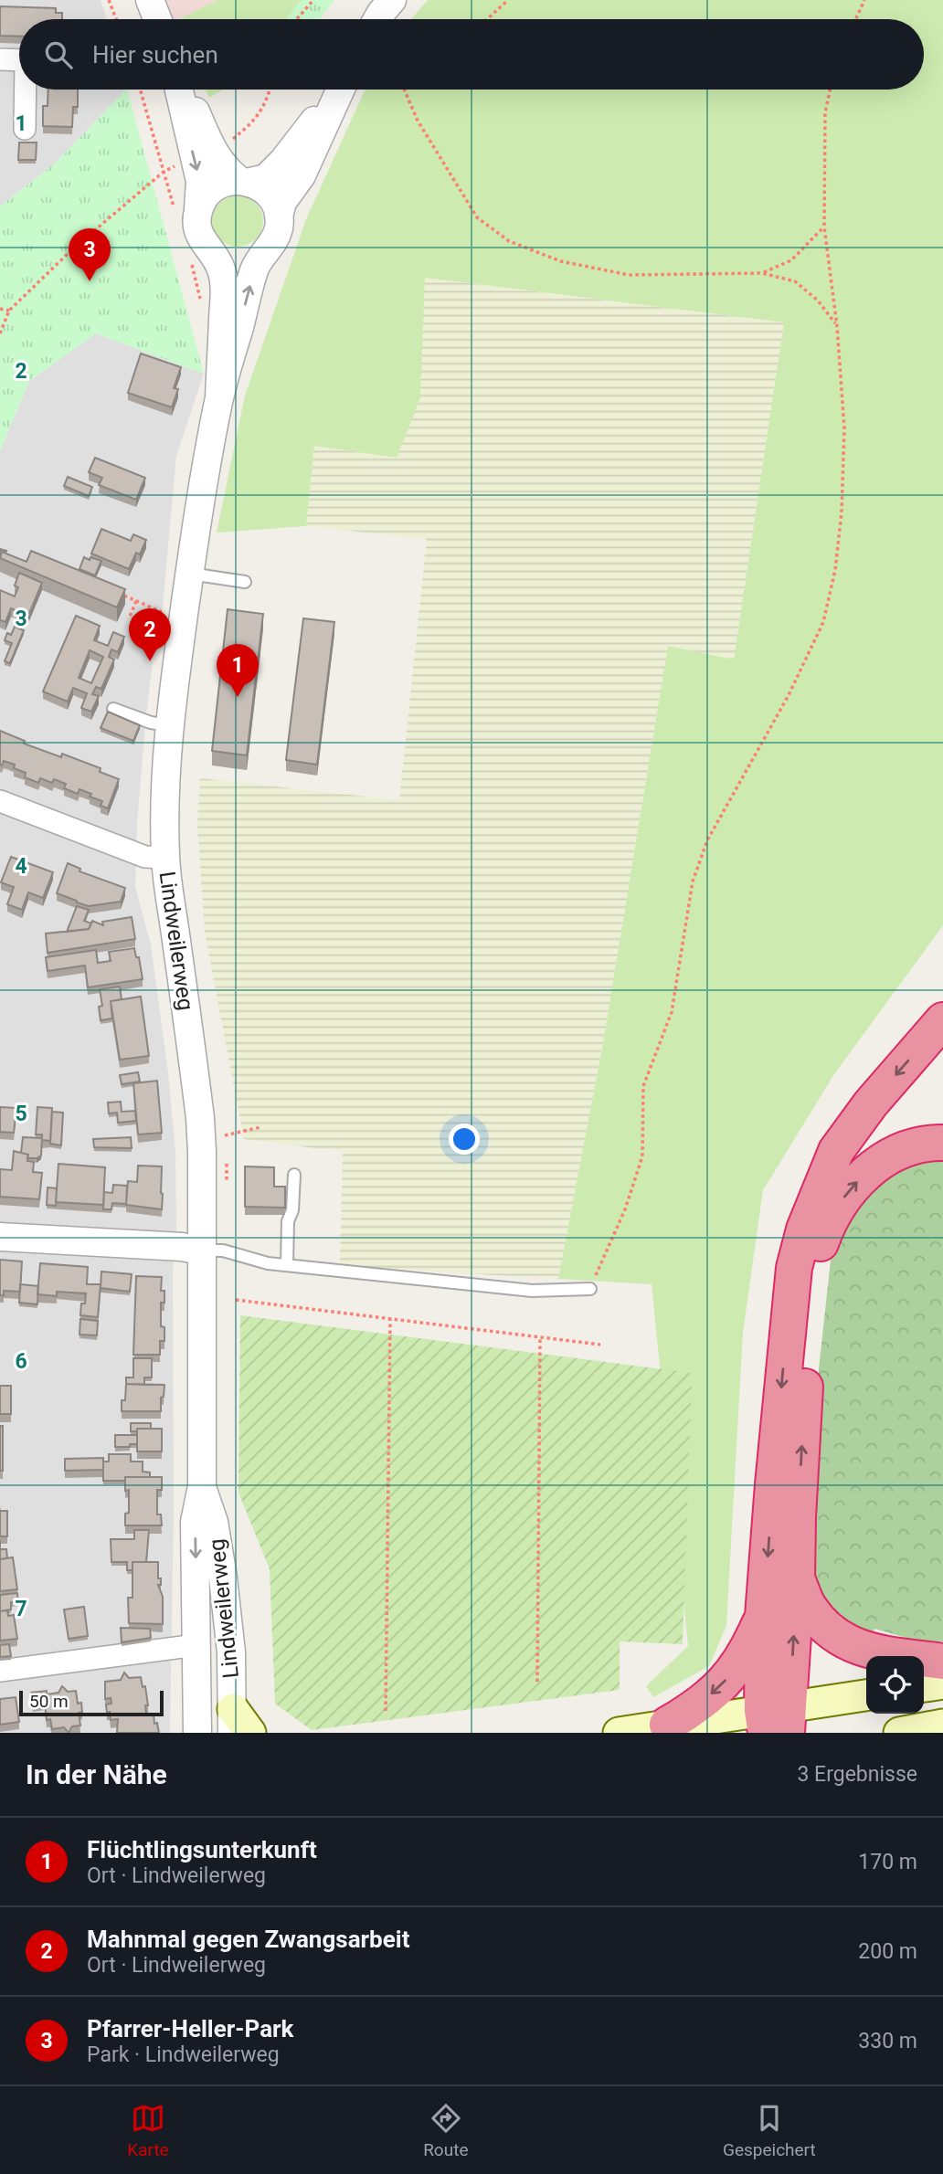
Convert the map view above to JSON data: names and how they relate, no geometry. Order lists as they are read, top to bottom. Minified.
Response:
{"streets":{"street":["Lindweilerweg"]},"scale_bar":"50 m","page":{"search":"Hier suchen","pins":["3","2","1"],"scale":"50 m","heading":["In der Nähe","3 Ergebnisse"],"list":[{"mark":"1","name":"Flüchtlingsunterkunft","note":"Ort · Lindweilerweg","value":"170 m"},{"mark":"2","name":"Mahnmal gegen Zwangsarbeit","note":"Ort · Lindweilerweg","value":"200 m"},{"mark":"3","name":"Pfarrer-Heller-Park","note":"Park · Lindweilerweg","value":"330 m"}],"nav":["Karte","Route","Gespeichert"]},"grid":{"rows":["1","2","3","4","5","6","7"]}}
